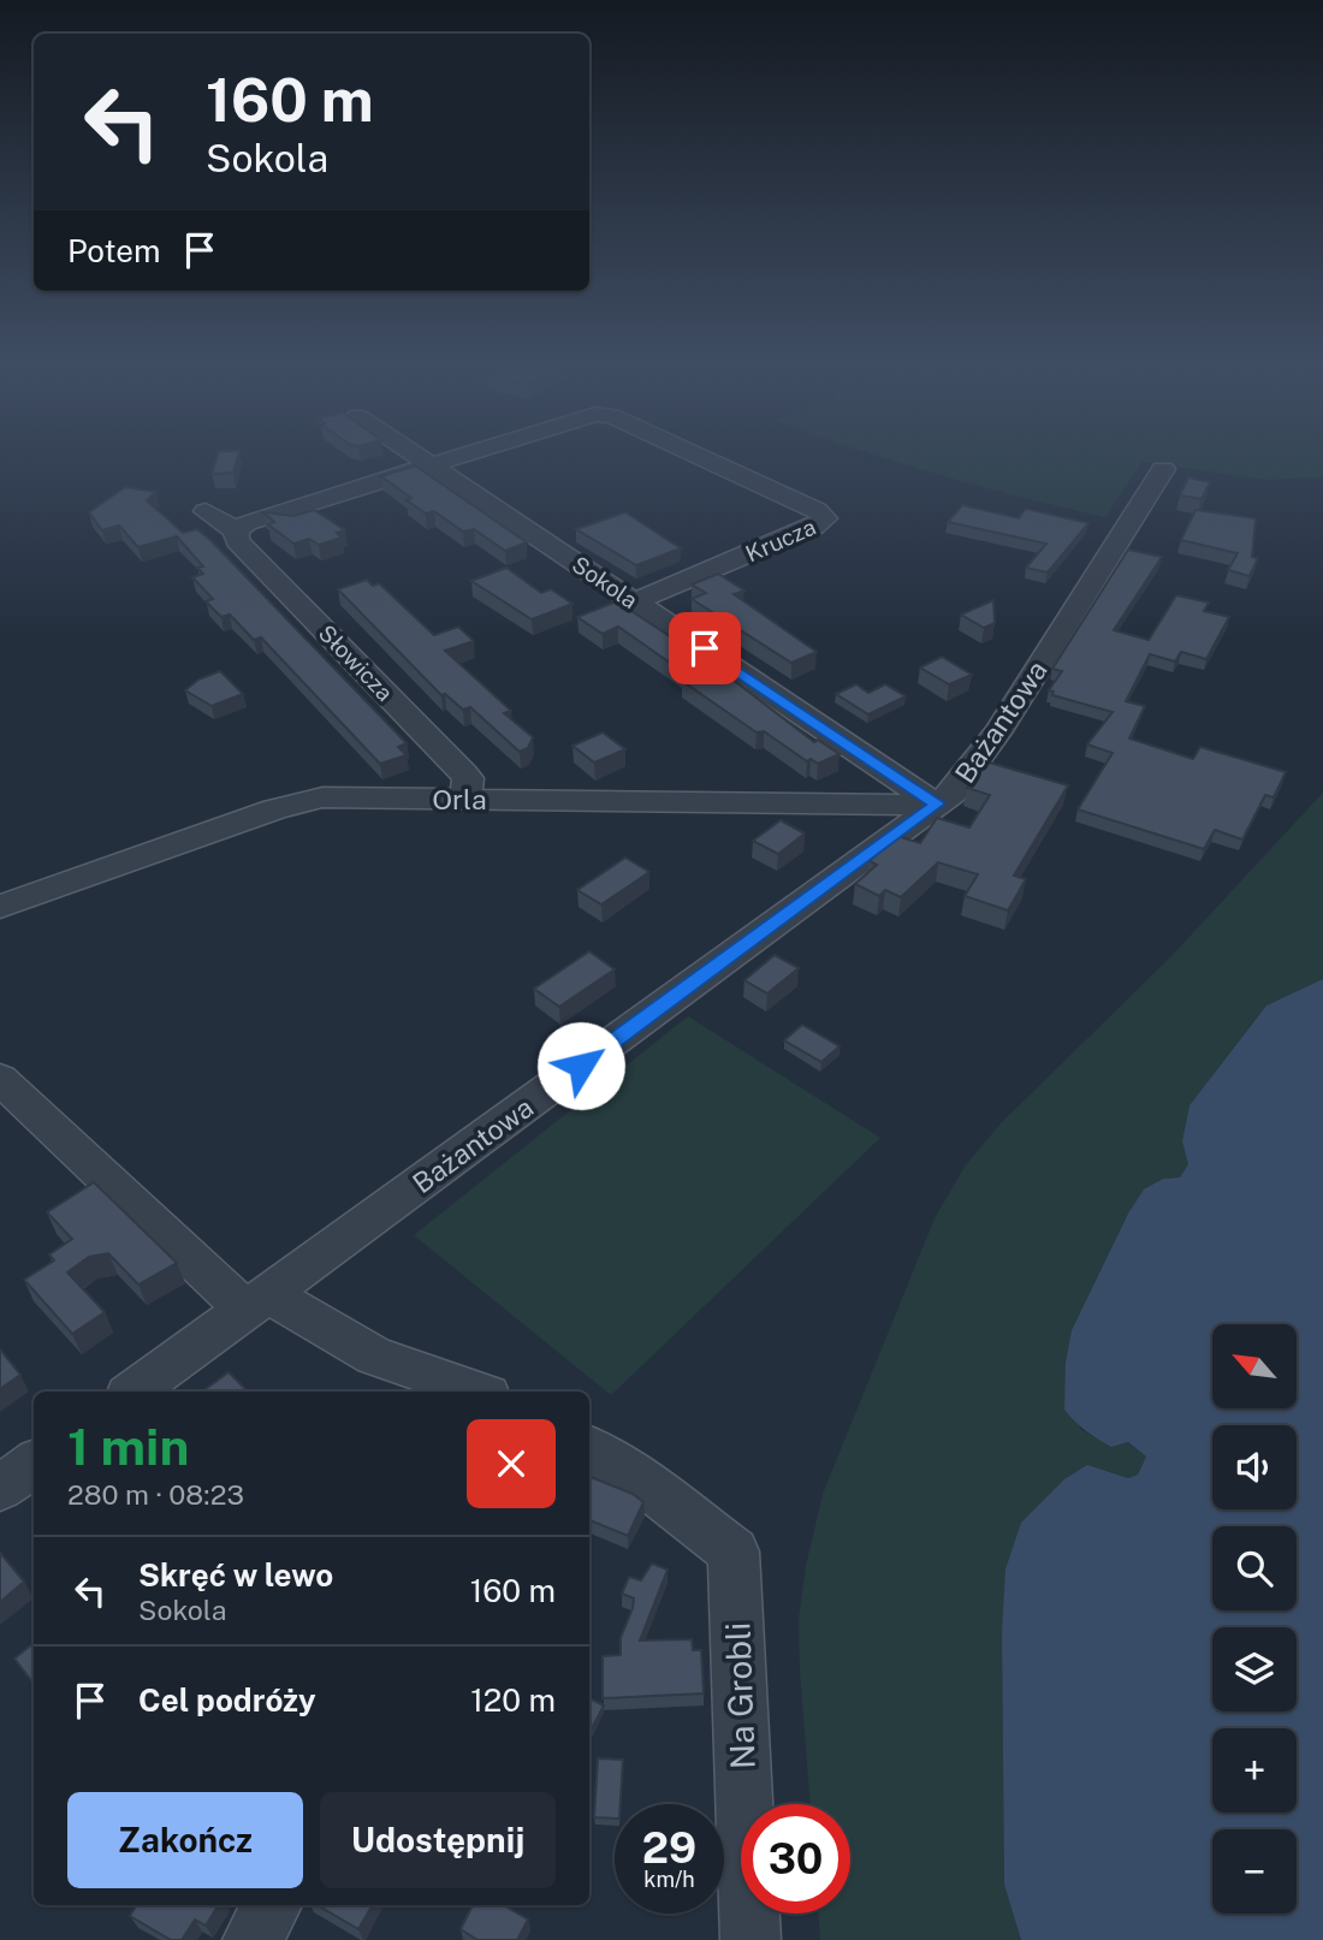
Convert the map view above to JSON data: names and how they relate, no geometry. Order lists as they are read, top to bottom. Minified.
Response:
{"streets":{"street":["Krucza","Sokola","Słowicza","Bażantowa","Orla","Na Grobli"]},"crossings":[["Krucza","Sokola"],["Sokola","Bażantowa"],["Sokola","Orla"],["Słowicza","Orla"],["Bażantowa","Orla"]],"north":"top left","page":{"turn":["160 m","Sokola"],"then":"Potem","map_buttons":["+","−"],"heading":["1 min","280 m · 08:23"],"list":[{"name":"Skręć w lewo","note":"Sokola","value":"160 m"},{"name":"Cel podróży","value":"120 m"}],"buttons":["Zakończ","Udostępnij"],"speed":"29 km/h","limit":"30"}}
